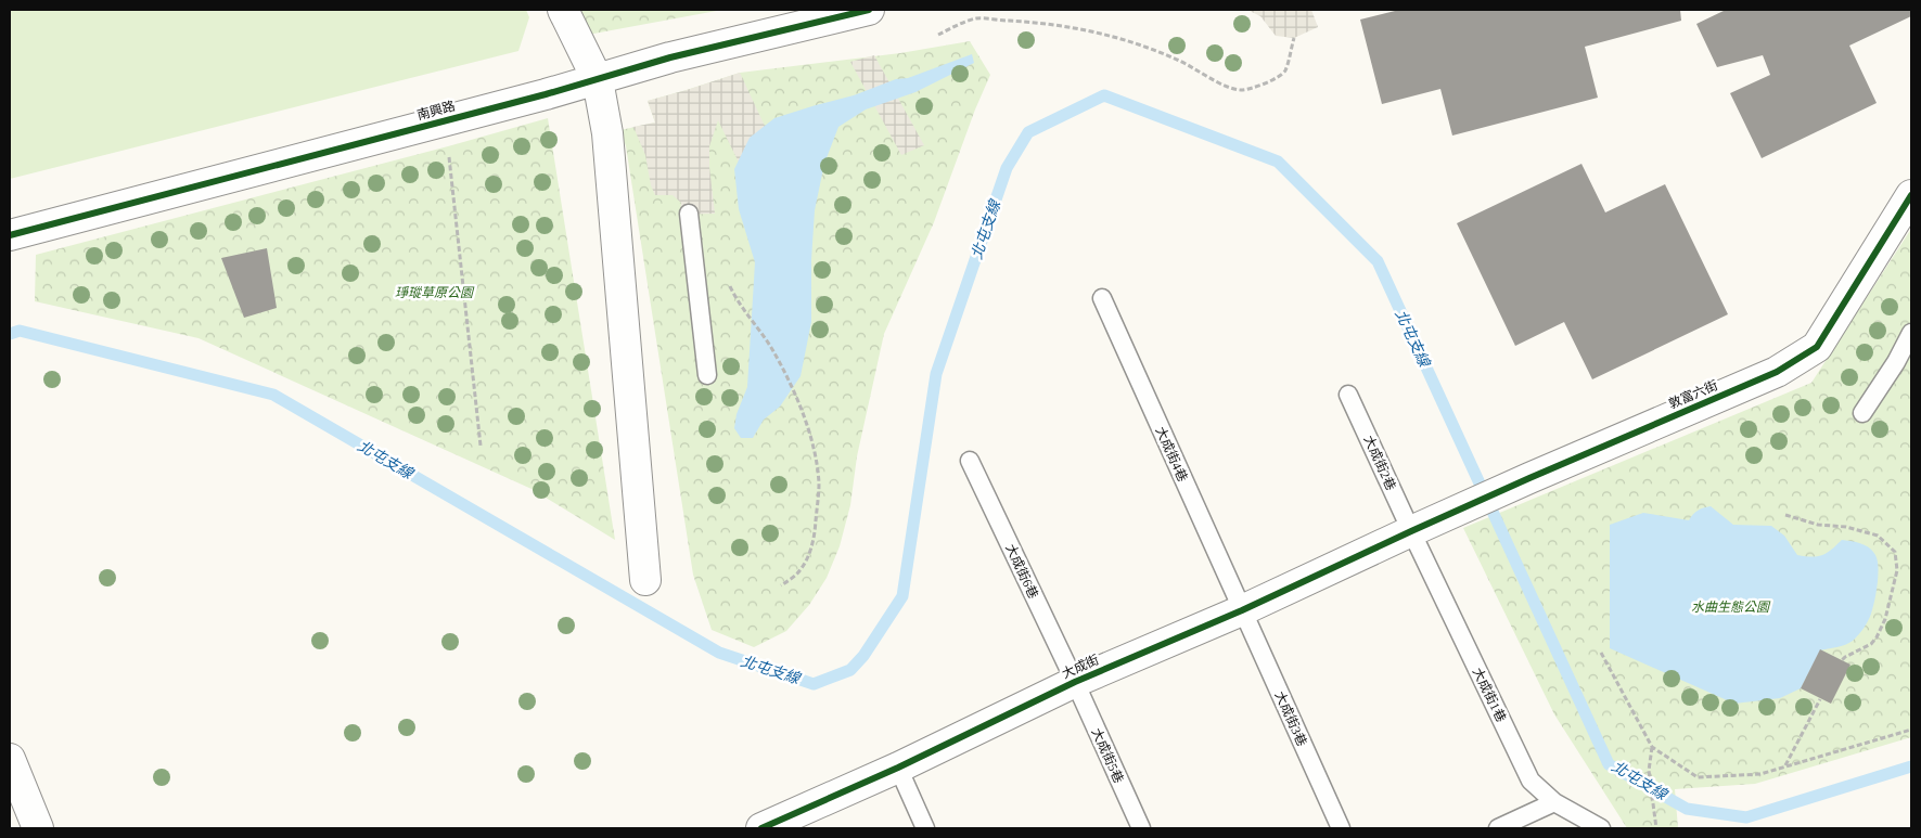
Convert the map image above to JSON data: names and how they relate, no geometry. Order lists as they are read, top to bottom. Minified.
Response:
{"streets":{"street":["南興路","敦富六街","大成街"],"lane":["大成街4巷","大成街2巷","大成街6巷","大成街1巷","大成街3巷","大成街5巷"]},"crossings":[["敦富六街","大成街2巷"],["敦富六街","大成街"],["敦富六街","大成街1巷"],["大成街4巷","大成街"],["大成街4巷","大成街3巷"],["大成街2巷","大成街"],["大成街2巷","大成街1巷"],["大成街6巷","大成街"],["大成街6巷","大成街5巷"],["大成街","大成街1巷"],["大成街","大成街3巷"],["大成街","大成街5巷"]],"water":["北屯支線"],"parks":["琤瑽草原公園","水曲生態公園"]}
